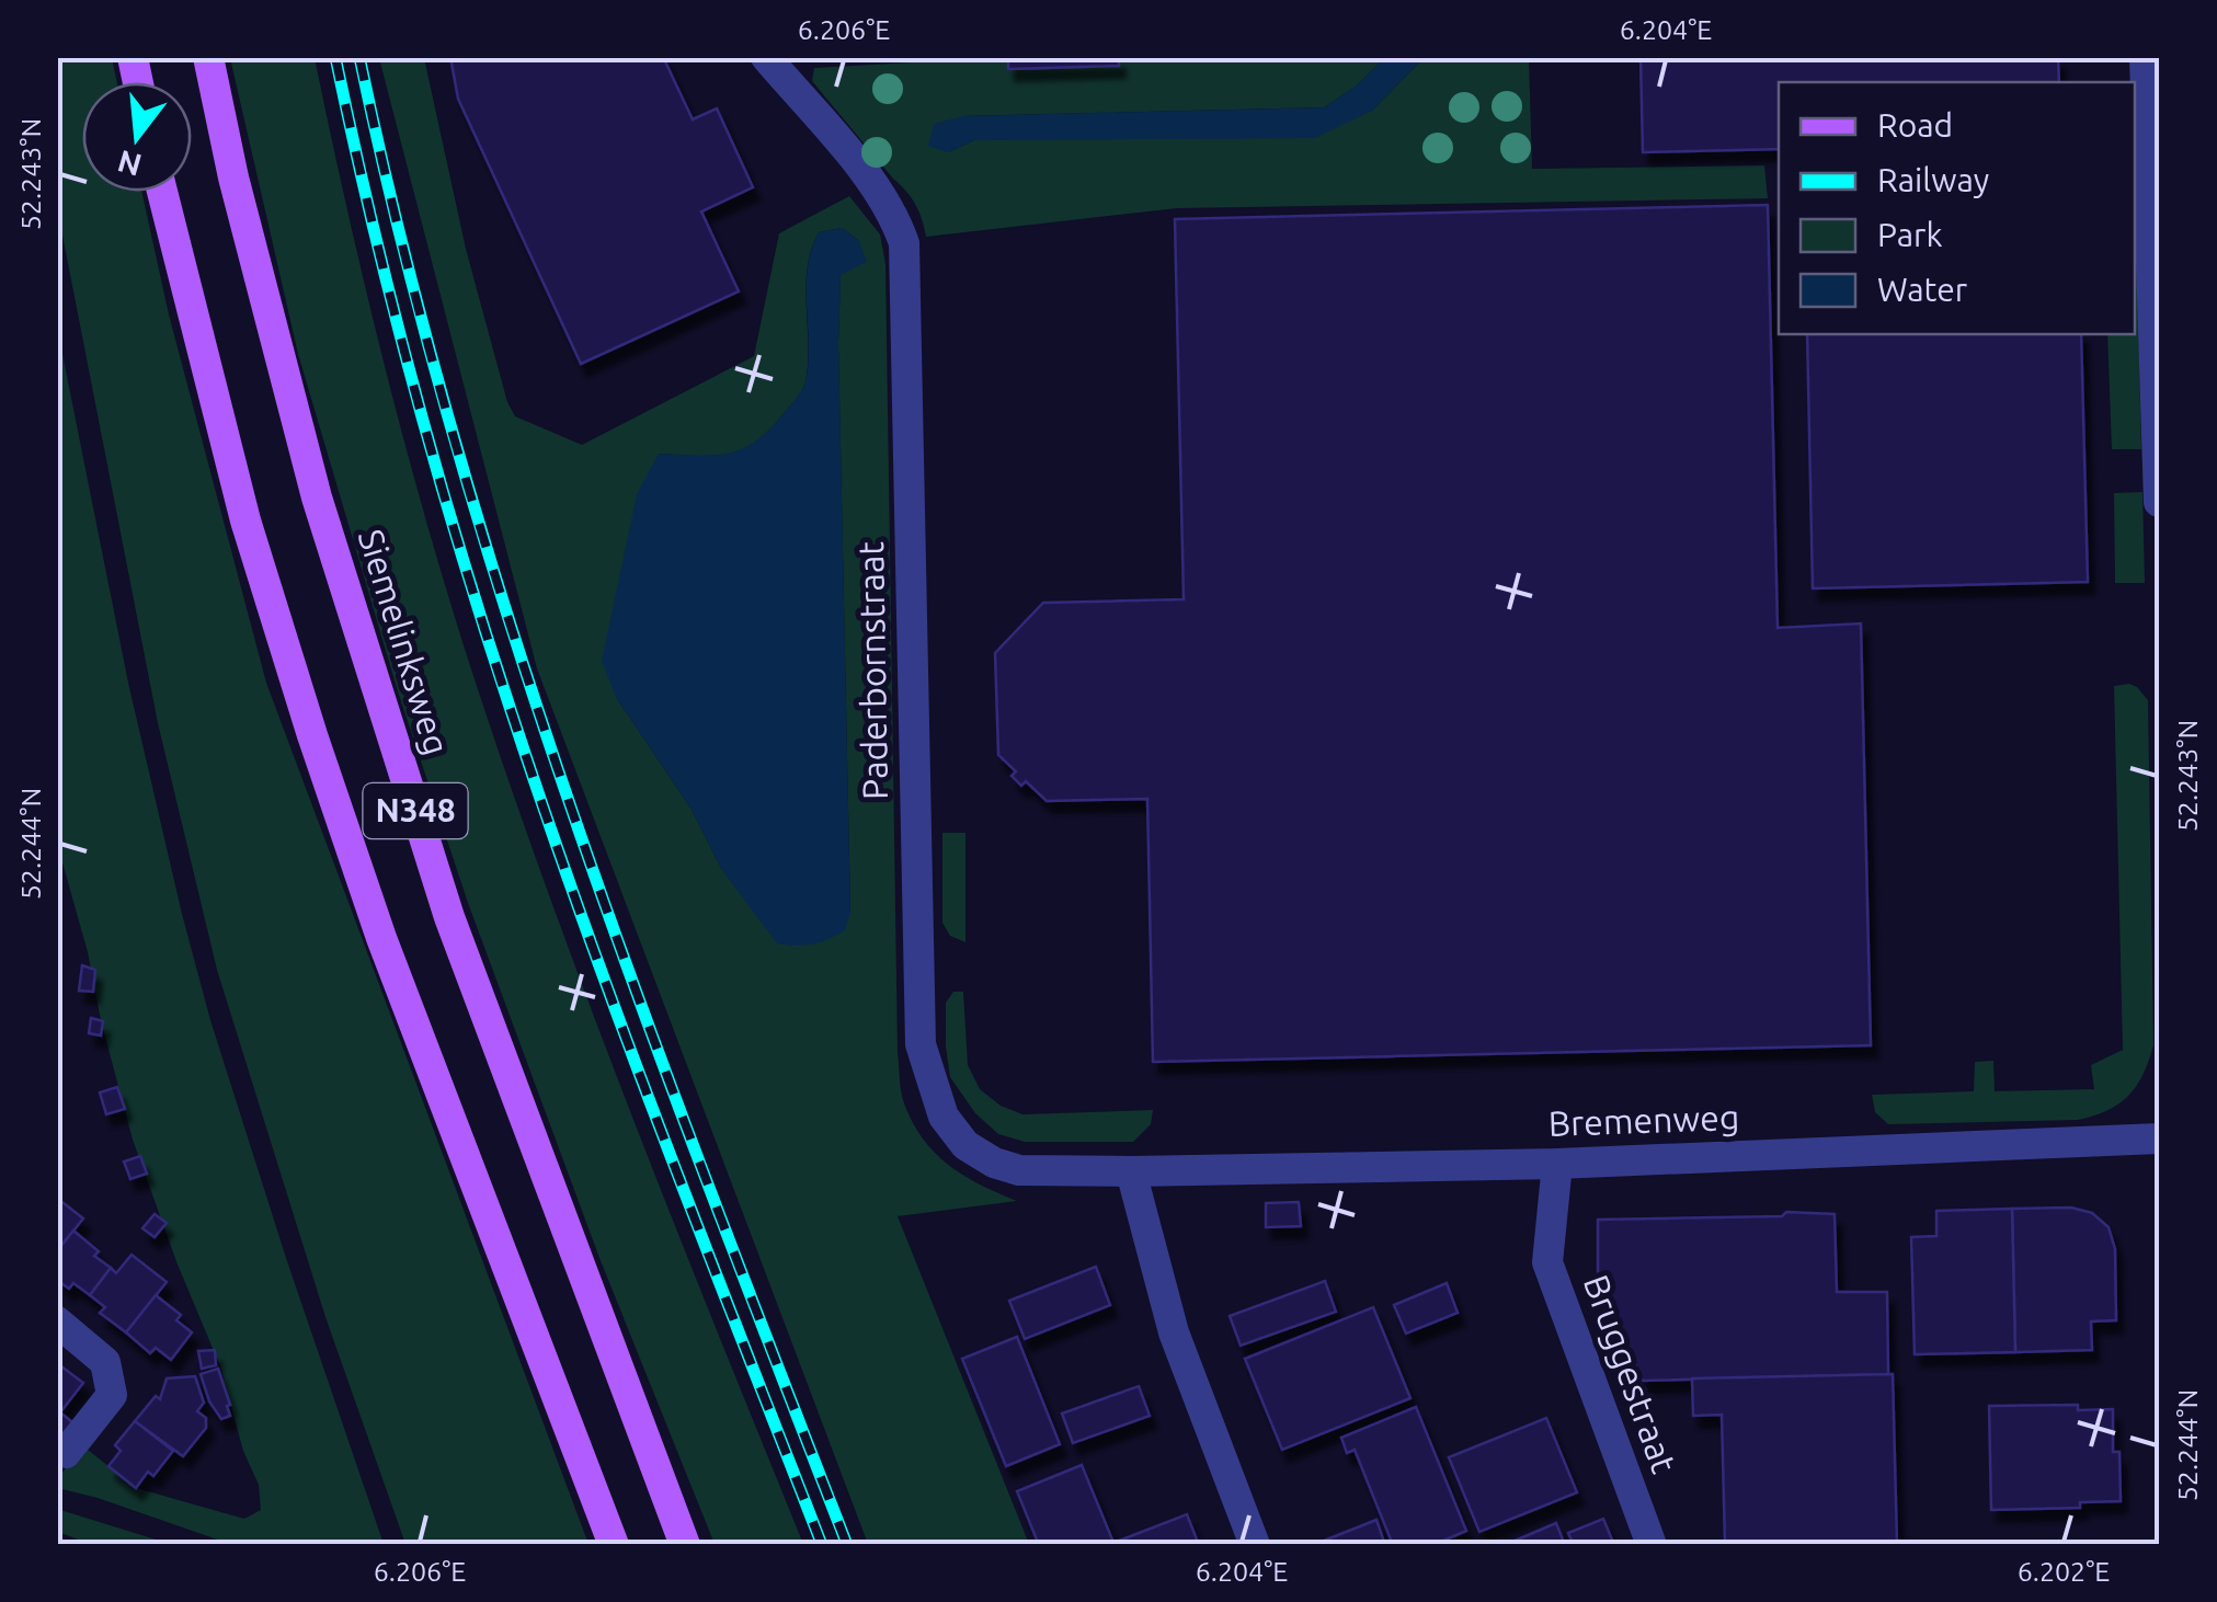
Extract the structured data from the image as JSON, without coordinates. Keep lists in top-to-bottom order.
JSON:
{
  "streets": {
    "main road": ["Siemelinksweg", "N348"],
    "street": ["Paderbornstraat", "Bremenweg", "Bruggestraat"]
  },
  "crossings": [
    ["Paderbornstraat", "Bremenweg"],
    ["Bremenweg", "Bruggestraat"]
  ],
  "legend": [
    "Road",
    "Railway",
    "Park",
    "Water"
  ],
  "north": "bottom",
  "coordinates": [
    "6.206°E",
    "6.204°E",
    "52.243°N",
    "52.244°N",
    "6.202°E"
  ]
}
